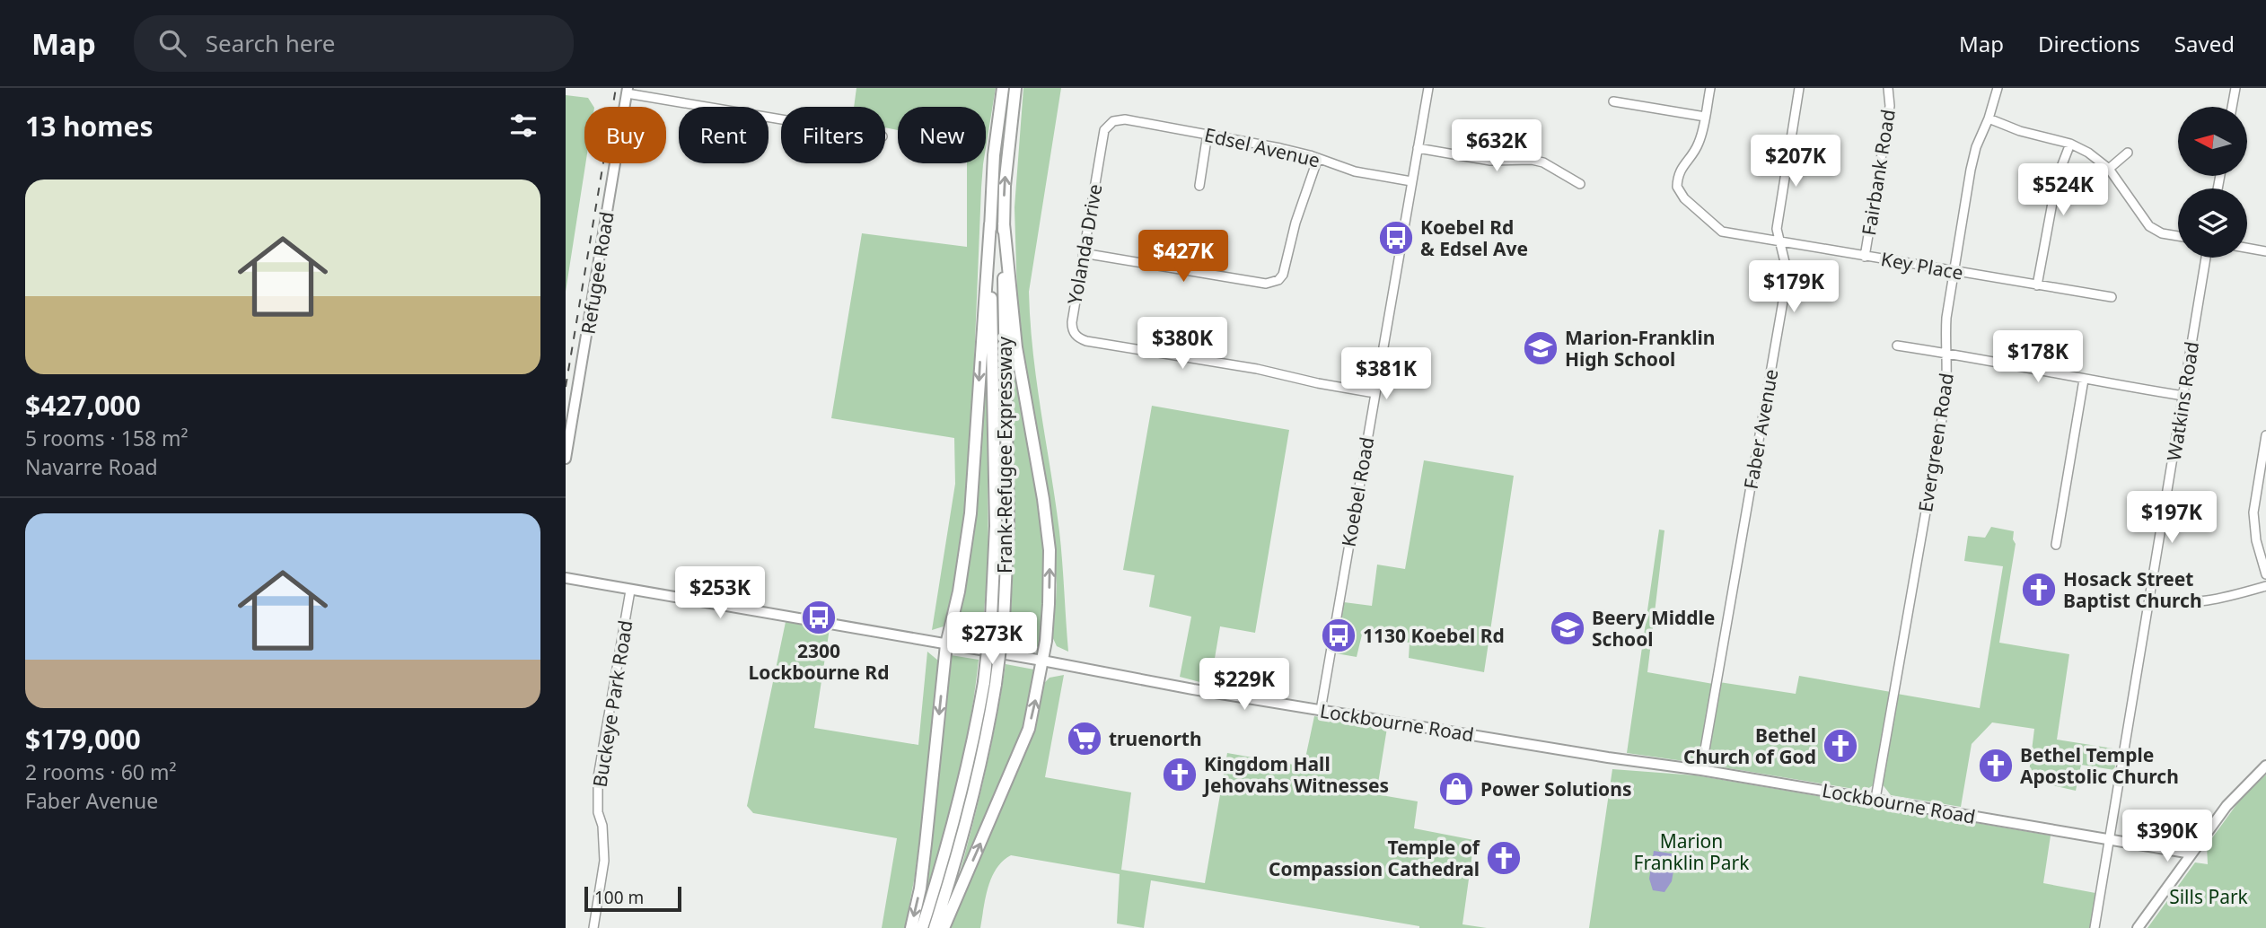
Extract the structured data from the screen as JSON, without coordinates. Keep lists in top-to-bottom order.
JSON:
{
  "streets": {
    "highway": ["Frank-Refugee Expressway"],
    "main road": ["Refugee Road", "Lockbourne Road"],
    "street": [
      "Edsel Avenue",
      "Fairbank Road",
      "Yolanda Drive",
      "Key Place",
      "Watkins Road",
      "Faber Avenue",
      "Evergreen Road",
      "Koebel Road",
      "Buckeye Park Road"
    ]
  },
  "crossings": [
    ["Edsel Avenue", "Yolanda Drive"],
    ["Edsel Avenue", "Koebel Road"],
    ["Fairbank Road", "Key Place"],
    ["Yolanda Drive", "Koebel Road"],
    ["Key Place", "Faber Avenue"],
    ["Key Place", "Evergreen Road"],
    ["Watkins Road", "Lockbourne Road"],
    ["Faber Avenue", "Lockbourne Road"],
    ["Evergreen Road", "Lockbourne Road"],
    ["Koebel Road", "Lockbourne Road"],
    ["Buckeye Park Road", "Lockbourne Road"]
  ],
  "parks": ["Marion Franklin Park", "Sills Park"],
  "places": {
    "bus stop": ["Koebel Rd & Edsel Ave", "2300 Lockbourne Rd", "1130 Koebel Rd"],
    "school or university": ["Marion-Franklin High School", "Beery Middle School"],
    "church": [
      "Hosack Street Baptist Church",
      "Bethel Church of God",
      "Bethel Temple Apostolic Church",
      "Kingdom Hall Jehovahs Witnesses",
      "Temple of Compassion Cathedral"
    ],
    "supermarket": ["truenorth"],
    "shop": ["Power Solutions"]
  },
  "scale_bar": "100 m",
  "north": "left",
  "page": {
    "header": "Map",
    "search": "Search here",
    "nav": ["Map", "Directions", "Saved"],
    "heading": "13 homes",
    "chip": [
      "Buy",
      "Rent",
      "Filters",
      "New"
    ],
    "price": [
      "$632K",
      "$207K",
      "$524K",
      "$427K",
      "$179K",
      "$380K",
      "$178K",
      "$381K",
      "$197K",
      "$253K",
      "$273K",
      "$229K",
      "$390K"
    ],
    "list": [
      {
        "name": "$427,000",
        "note": "5 rooms · 158 m² · Navarre Road"
      },
      {
        "name": "$179,000",
        "note": "2 rooms · 60 m² · Faber Avenue"
      }
    ],
    "scale": "100 m"
  }
}
